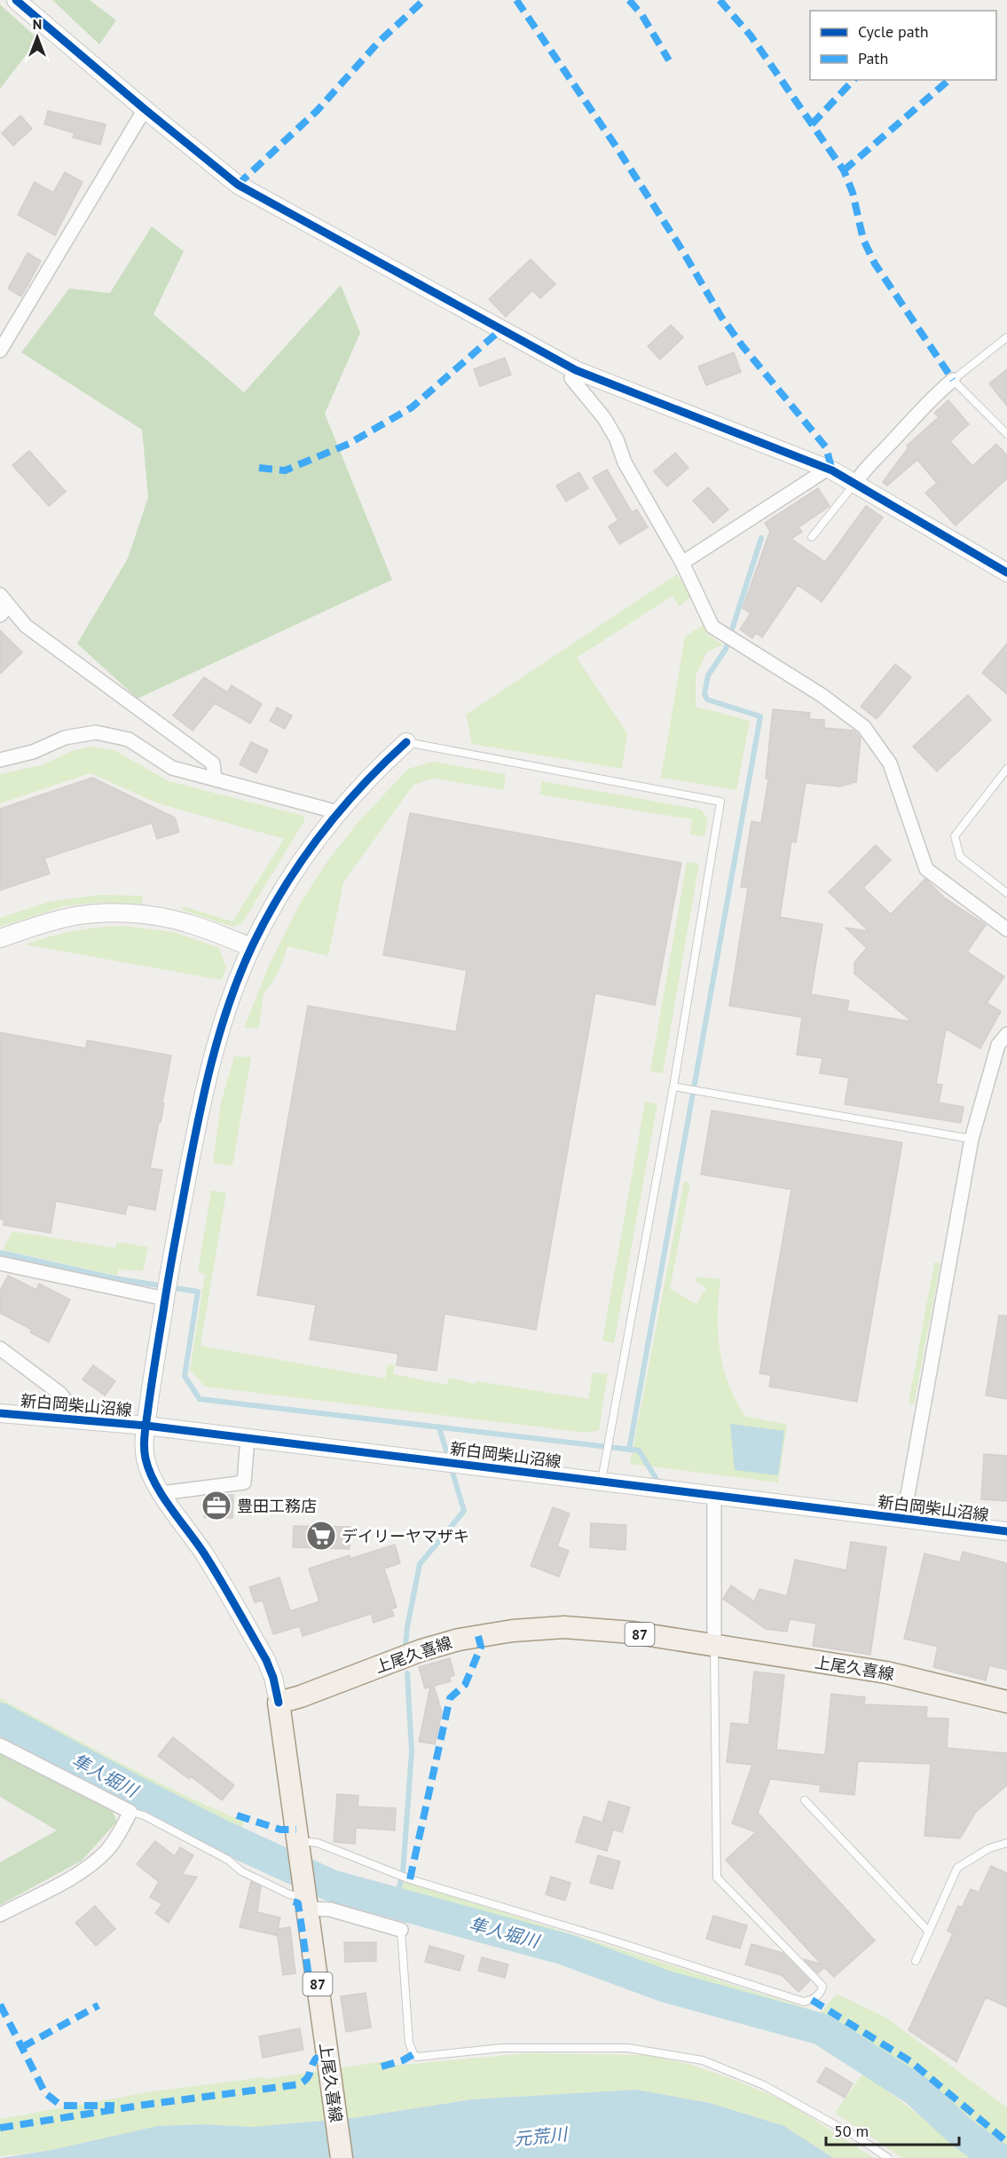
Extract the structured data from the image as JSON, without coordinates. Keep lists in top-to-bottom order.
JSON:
{
  "streets": {
    "main road": ["87", "上尾久喜線"],
    "street": ["新白岡柴山沼線"]
  },
  "water": ["隼人堀川", "元荒川"],
  "places": {
    "office": ["豊田工務店"],
    "supermarket": ["デイリーヤマザキ"]
  },
  "legend": ["Cycle path", "Path"],
  "scale_bar": "50 m",
  "north": "top"
}
